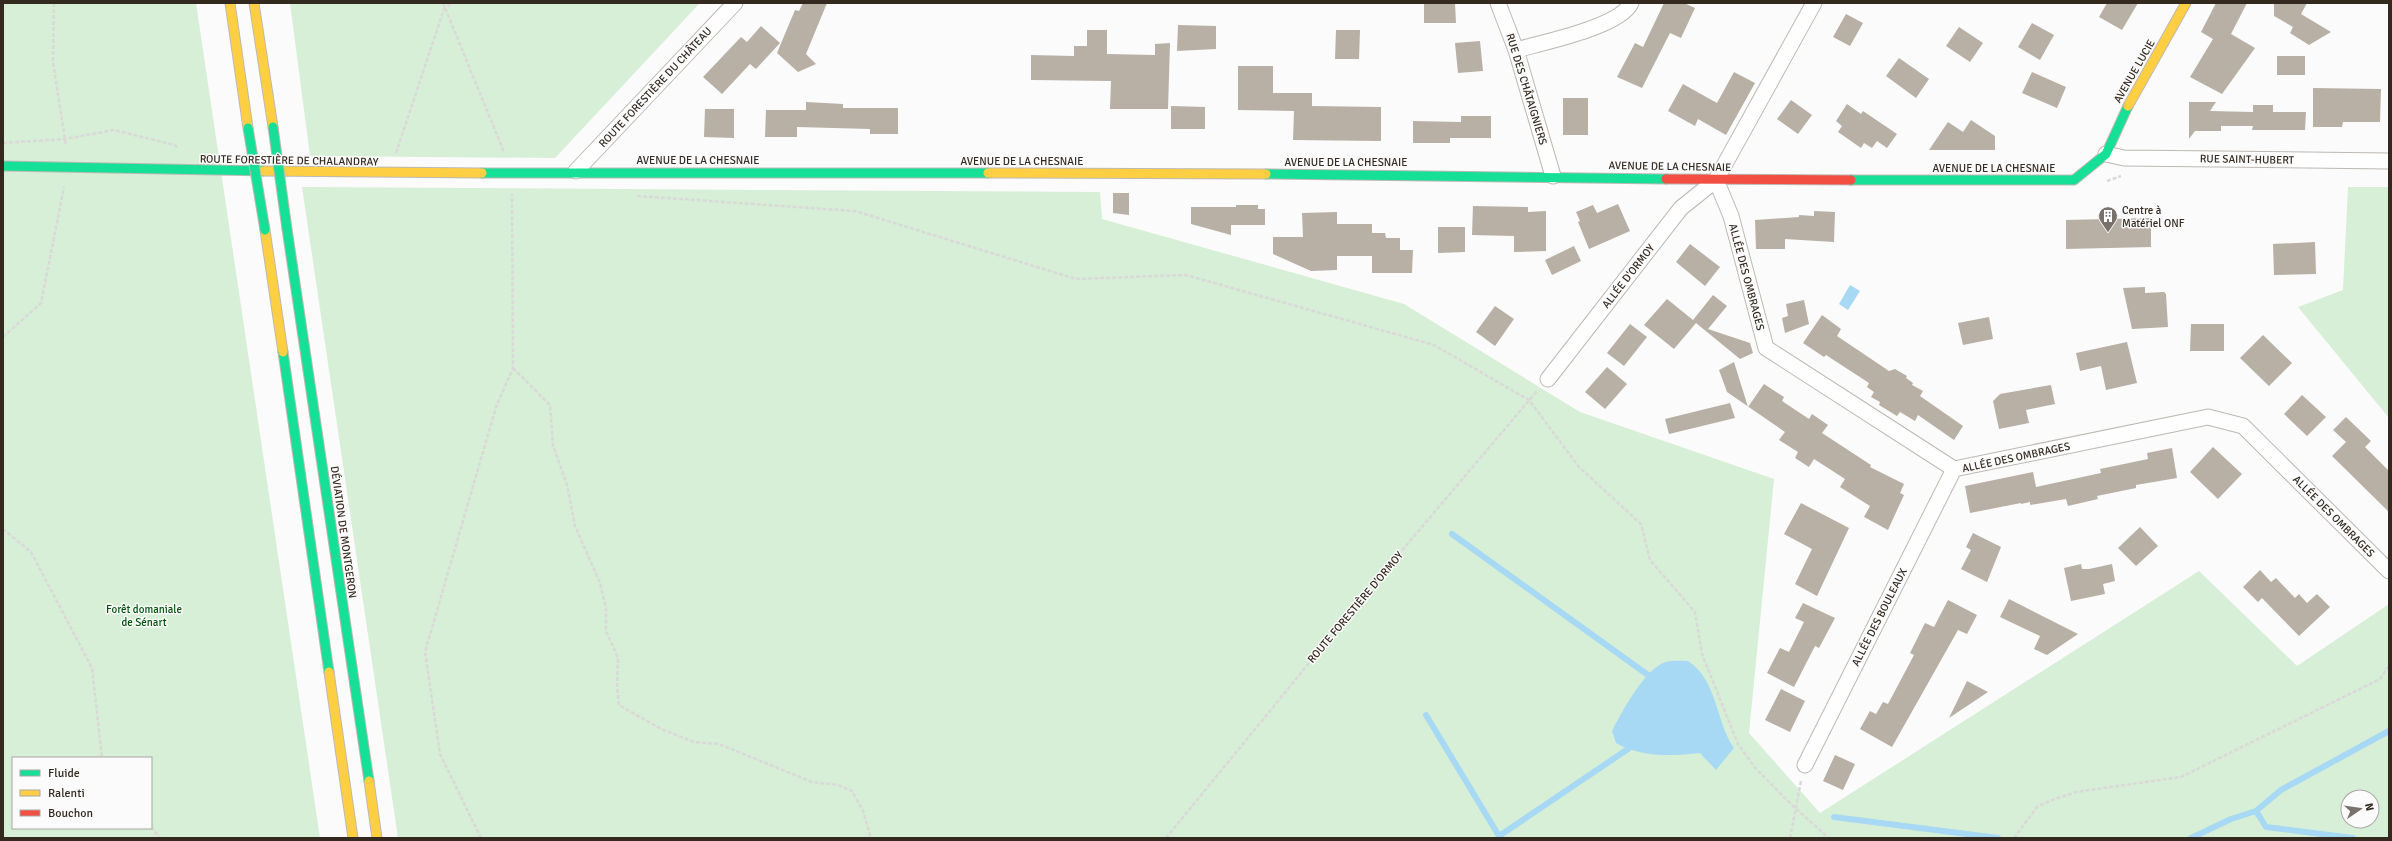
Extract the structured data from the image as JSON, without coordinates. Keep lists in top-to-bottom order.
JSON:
{
  "streets": {
    "street": [
      "AVENUE LUCIE",
      "ROUTE FORESTIÈRE DU CHÂTEAU",
      "RUE DES CHÂTAIGNIERS",
      "RUE SAINT-HUBERT",
      "ROUTE FORESTIÈRE DE CHALANDRAY",
      "AVENUE DE LA CHESNAIE",
      "ALLÉE D'ORMOY",
      "ALLÉE DES OMBRAGES",
      "DÉVIATION DE MONTGERON",
      "ALLÉE DES BOULEAUX"
    ],
    "path": ["ROUTE FORESTIÈRE D'ORMOY"]
  },
  "crossings": [
    ["AVENUE LUCIE", "RUE SAINT-HUBERT"],
    ["AVENUE LUCIE", "AVENUE DE LA CHESNAIE"],
    ["ROUTE FORESTIÈRE DU CHÂTEAU", "ROUTE FORESTIÈRE DE CHALANDRAY"],
    ["ROUTE FORESTIÈRE DU CHÂTEAU", "AVENUE DE LA CHESNAIE"],
    ["RUE DES CHÂTAIGNIERS", "AVENUE DE LA CHESNAIE"],
    ["RUE SAINT-HUBERT", "AVENUE DE LA CHESNAIE"],
    ["ROUTE FORESTIÈRE DE CHALANDRAY", "AVENUE DE LA CHESNAIE"],
    ["AVENUE DE LA CHESNAIE", "ALLÉE D'ORMOY"],
    ["AVENUE DE LA CHESNAIE", "ALLÉE DES OMBRAGES"],
    ["ALLÉE D'ORMOY", "ALLÉE DES OMBRAGES"],
    ["ALLÉE D'ORMOY", "ROUTE FORESTIÈRE D'ORMOY"],
    ["ALLÉE DES OMBRAGES", "ALLÉE DES BOULEAUX"]
  ],
  "parks": ["Forêt domaniale de Sénart"],
  "places": {
    "building": ["Centre à Matériel ONF"]
  },
  "legend": ["Fluide", "Ralenti", "Bouchon"],
  "north": "right"
}
